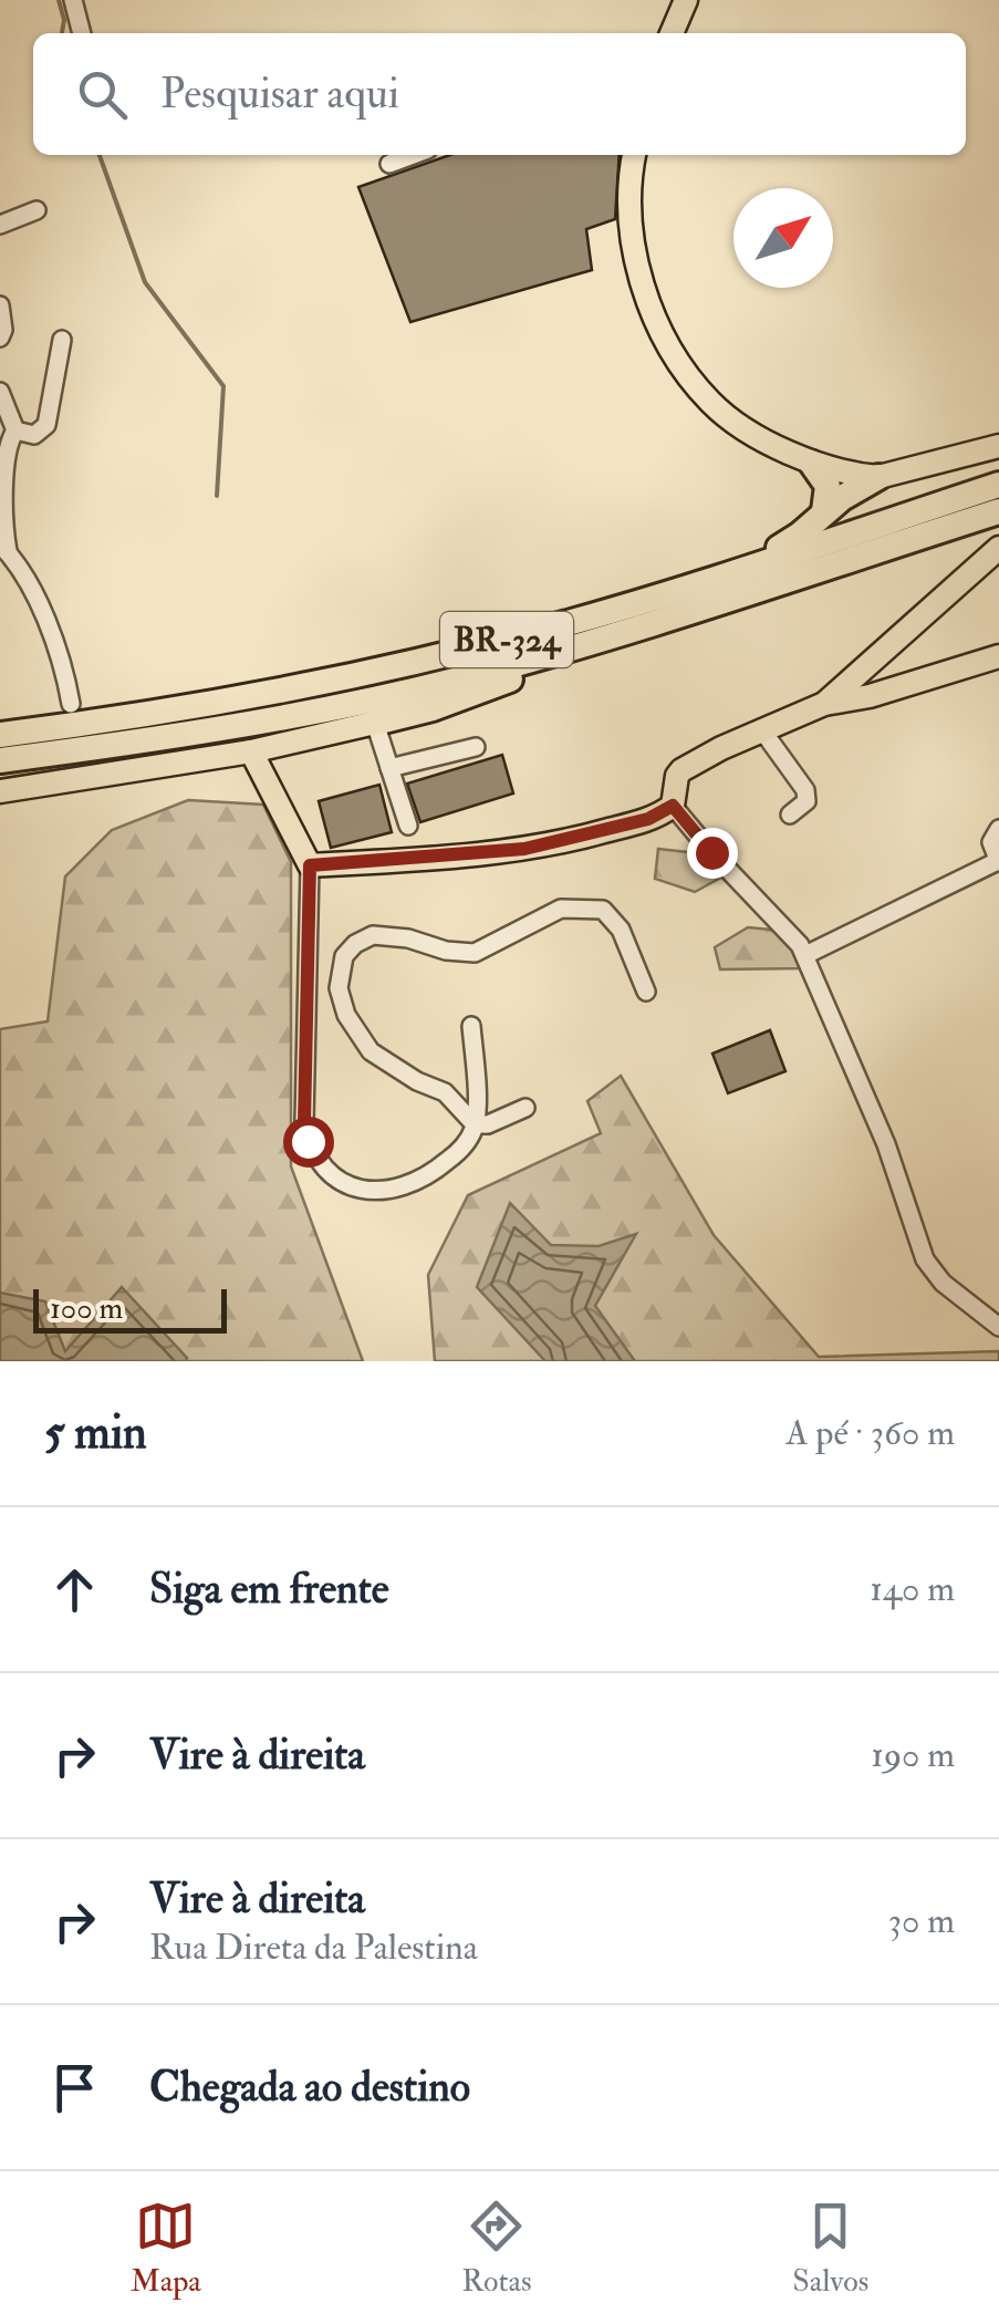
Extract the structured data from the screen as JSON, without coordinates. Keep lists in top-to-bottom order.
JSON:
{
  "streets": {
    "highway": ["BR-324"]
  },
  "scale_bar": "100 m",
  "north": "top right",
  "page": {
    "search": "Pesquisar aqui",
    "scale": "100 m",
    "heading": ["5 min", "A pé · 360 m"],
    "list": [
      ["Siga em frente", "140 m"],
      ["Vire à direita", "190 m"],
      ["Vire à direita", "Rua Direta da Palestina", "30 m"],
      "Chegada ao destino"
    ],
    "nav": ["Mapa", "Rotas", "Salvos"]
  }
}
